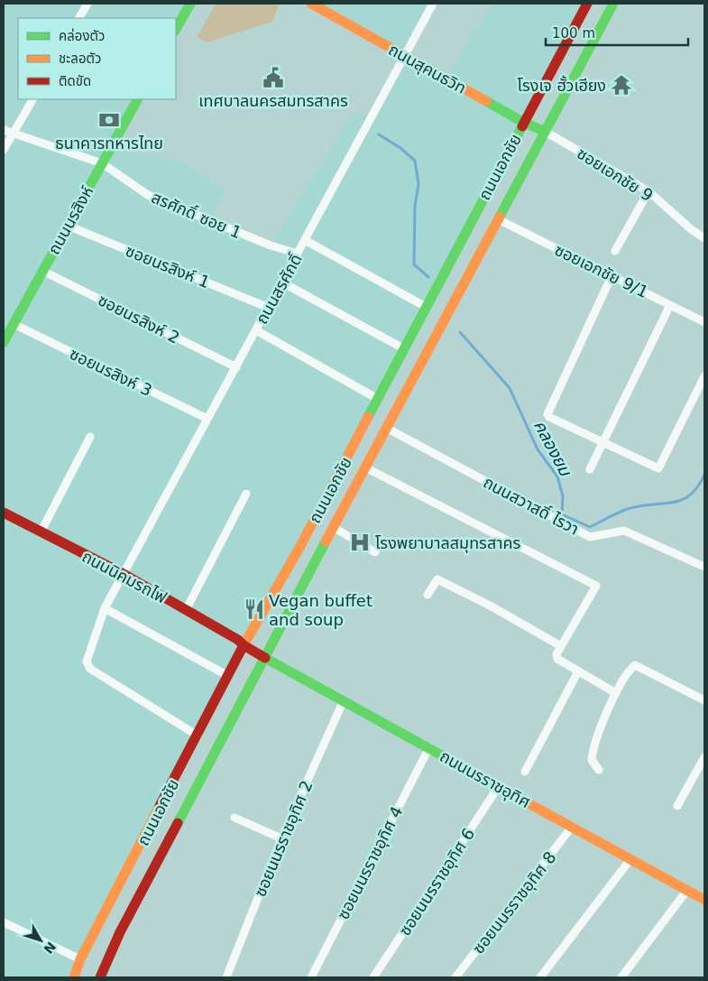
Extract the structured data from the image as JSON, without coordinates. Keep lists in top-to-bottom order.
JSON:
{
  "streets": {
    "main road": [
      "ถนนสุคนธวิท",
      "ถนนเอกชัย",
      "ถนนนรสิงห์",
      "ถนนนิคมรถไฟ",
      "ถนนนรราชอุทิศ"
    ],
    "street": [
      "ซอยเอกชัย 9",
      "สรศักดิ์ ซอย 1",
      "ซอยนรสิงห์ 1",
      "ซอยเอกชัย 9/1",
      "ถนนสรศักดิ์",
      "ซอยนรสิงห์ 2",
      "ซอยนรสิงห์ 3",
      "ถนนสวาสดิ์ ไรวา",
      "ซอยนนรราชอุทิศ 2",
      "ซอยนนรราชอุทิศ 4",
      "ซอยนนรราชอุทิศ 6",
      "ซอยนนรราชอุทิศ 8"
    ]
  },
  "crossings": [
    ["ถนนสุคนธวิท", "ถนนเอกชัย"],
    ["ถนนสุคนธวิท", "ซอยเอกชัย 9"],
    ["ถนนสุคนธวิท", "ถนนสรศักดิ์"],
    ["ถนนเอกชัย", "ซอยเอกชัย 9"],
    ["ถนนเอกชัย", "ซอยเอกชัย 9/1"],
    ["ถนนเอกชัย", "ถนนสรศักดิ์"],
    ["ถนนเอกชัย", "ถนนสวาสดิ์ ไรวา"],
    ["ถนนเอกชัย", "ถนนนิคมรถไฟ"],
    ["ถนนเอกชัย", "ถนนนรราชอุทิศ"],
    ["สรศักดิ์ ซอย 1", "ถนนนรสิงห์"],
    ["สรศักดิ์ ซอย 1", "ถนนสรศักดิ์"],
    ["ถนนนรสิงห์", "ซอยนรสิงห์ 1"],
    ["ถนนนรสิงห์", "ซอยนรสิงห์ 2"],
    ["ถนนนรสิงห์", "ซอยนรสิงห์ 3"],
    ["ซอยนรสิงห์ 1", "ถนนสรศักดิ์"],
    ["ถนนสรศักดิ์", "ซอยนรสิงห์ 2"],
    ["ถนนสรศักดิ์", "ซอยนรสิงห์ 3"],
    ["ถนนสรศักดิ์", "ถนนนิคมรถไฟ"],
    ["ถนนนิคมรถไฟ", "ถนนนรราชอุทิศ"],
    ["ถนนนรราชอุทิศ", "ซอยนนรราชอุทิศ 2"],
    ["ถนนนรราชอุทิศ", "ซอยนนรราชอุทิศ 4"],
    ["ถนนนรราชอุทิศ", "ซอยนนรราชอุทิศ 6"],
    ["ถนนนรราชอุทิศ", "ซอยนนรราชอุทิศ 8"]
  ],
  "water": ["คลองยม"],
  "places": {
    "public building": ["เทศบาลนครสมทรสาคร"],
    "temple": ["โรงเจ ฮั้วเฮียง"],
    "bank": ["ธนาคารทหารไทย"],
    "hospital": ["โรงพยาบาลสมุทรสาคร"],
    "restaurant": ["Vegan buffet and soup"]
  },
  "legend": ["คล่องตัว", "ชะลอตัว", "ติดขัด"],
  "scale_bar": "100 m",
  "north": "bottom right"
}
